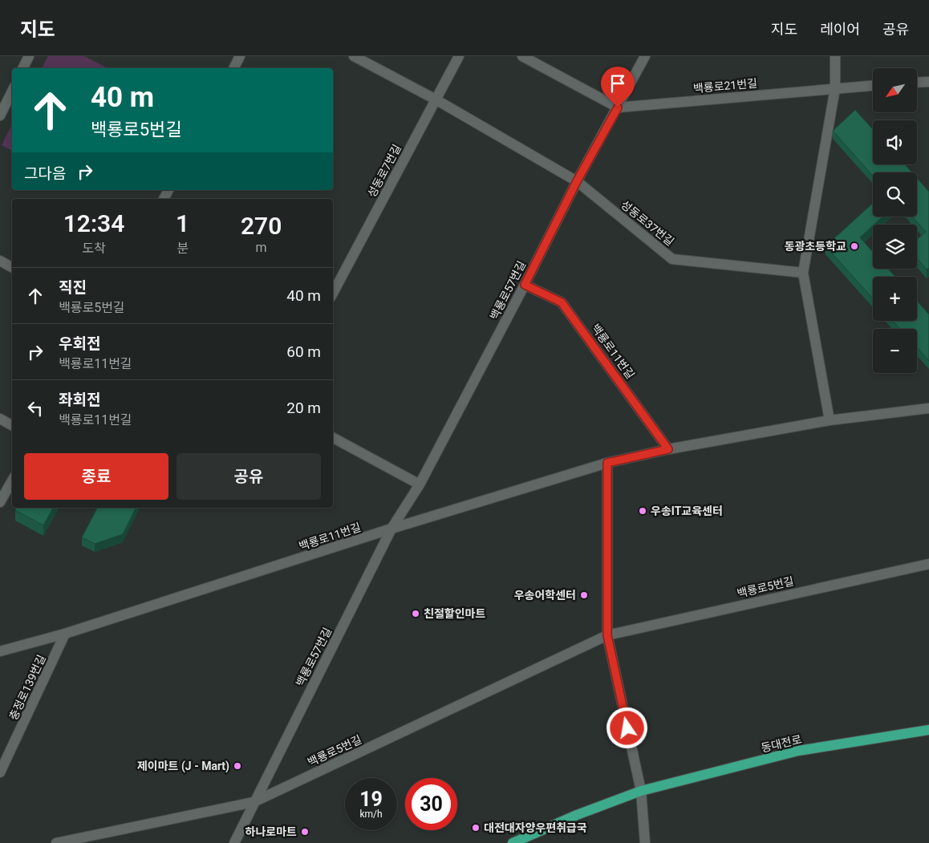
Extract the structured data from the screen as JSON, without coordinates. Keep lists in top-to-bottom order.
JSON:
{
  "streets": {
    "main road": ["동대전로"],
    "street": [
      "백룡로21번길",
      "성동로7번길",
      "성동로37번길",
      "백룡로57번길",
      "백룡로11번길",
      "백룡로5번길",
      "충정로139번길"
    ]
  },
  "crossings": [
    ["백룡로21번길", "백룡로57번길"],
    ["성동로7번길", "성동로37번길"],
    ["성동로37번길", "백룡로57번길"],
    ["백룡로57번길", "백룡로11번길"],
    ["백룡로57번길", "백룡로5번길"],
    ["백룡로11번길", "충정로139번길"]
  ],
  "places": [
    "동광초등학교",
    "우송IT교육센터",
    "우송어학센터",
    "친절할인마트",
    "제이마트 (J - Mart)",
    "대전대자양우편취급국",
    "하나로마트"
  ],
  "north": "bottom left",
  "page": {
    "header": "지도",
    "nav": ["지도", "레이어", "공유"],
    "map_buttons": ["+", "−"],
    "turn": ["40 m", "백룡로5번길"],
    "then": "그다음",
    "eta": [
      "12:34",
      "도착",
      "1",
      "분",
      "270",
      "m"
    ],
    "list": [
      {
        "name": "직진",
        "note": "백룡로5번길",
        "value": "40 m"
      },
      {
        "name": "우회전",
        "note": "백룡로11번길",
        "value": "60 m"
      },
      {
        "name": "좌회전",
        "note": "백룡로11번길",
        "value": "20 m"
      }
    ],
    "buttons": ["종료", "공유"],
    "speed": "19 km/h",
    "limit": "30"
  }
}
